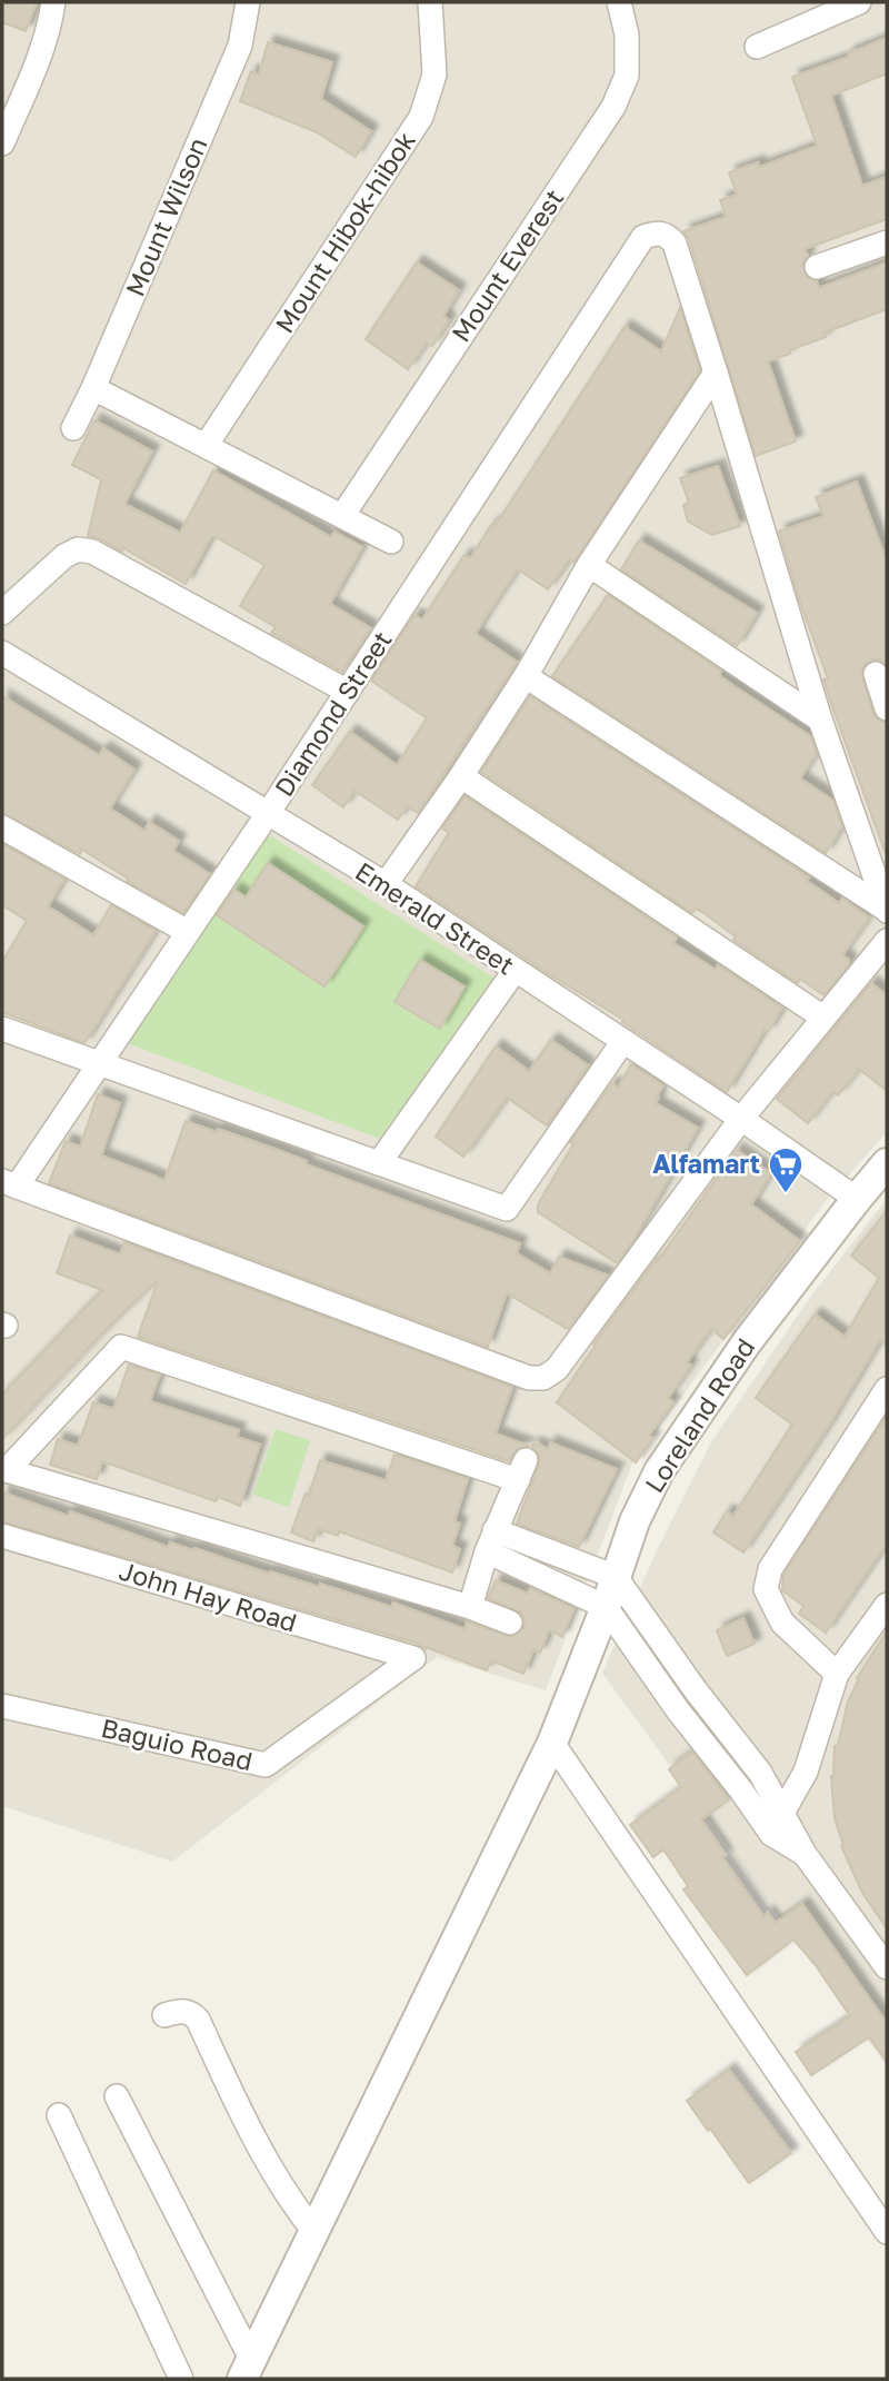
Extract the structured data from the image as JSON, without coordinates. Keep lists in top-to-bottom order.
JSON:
{
  "streets": {
    "street": [
      "Mount Wilson",
      "Mount Hibok-hibok",
      "Mount Everest",
      "Diamond Street",
      "Emerald Street",
      "Loreland Road",
      "John Hay Road",
      "Baguio Road"
    ]
  },
  "crossings": [
    ["Diamond Street", "Emerald Street"],
    ["Emerald Street", "Loreland Road"],
    ["John Hay Road", "Baguio Road"]
  ],
  "places": {
    "supermarket": ["Alfamart"]
  }
}
